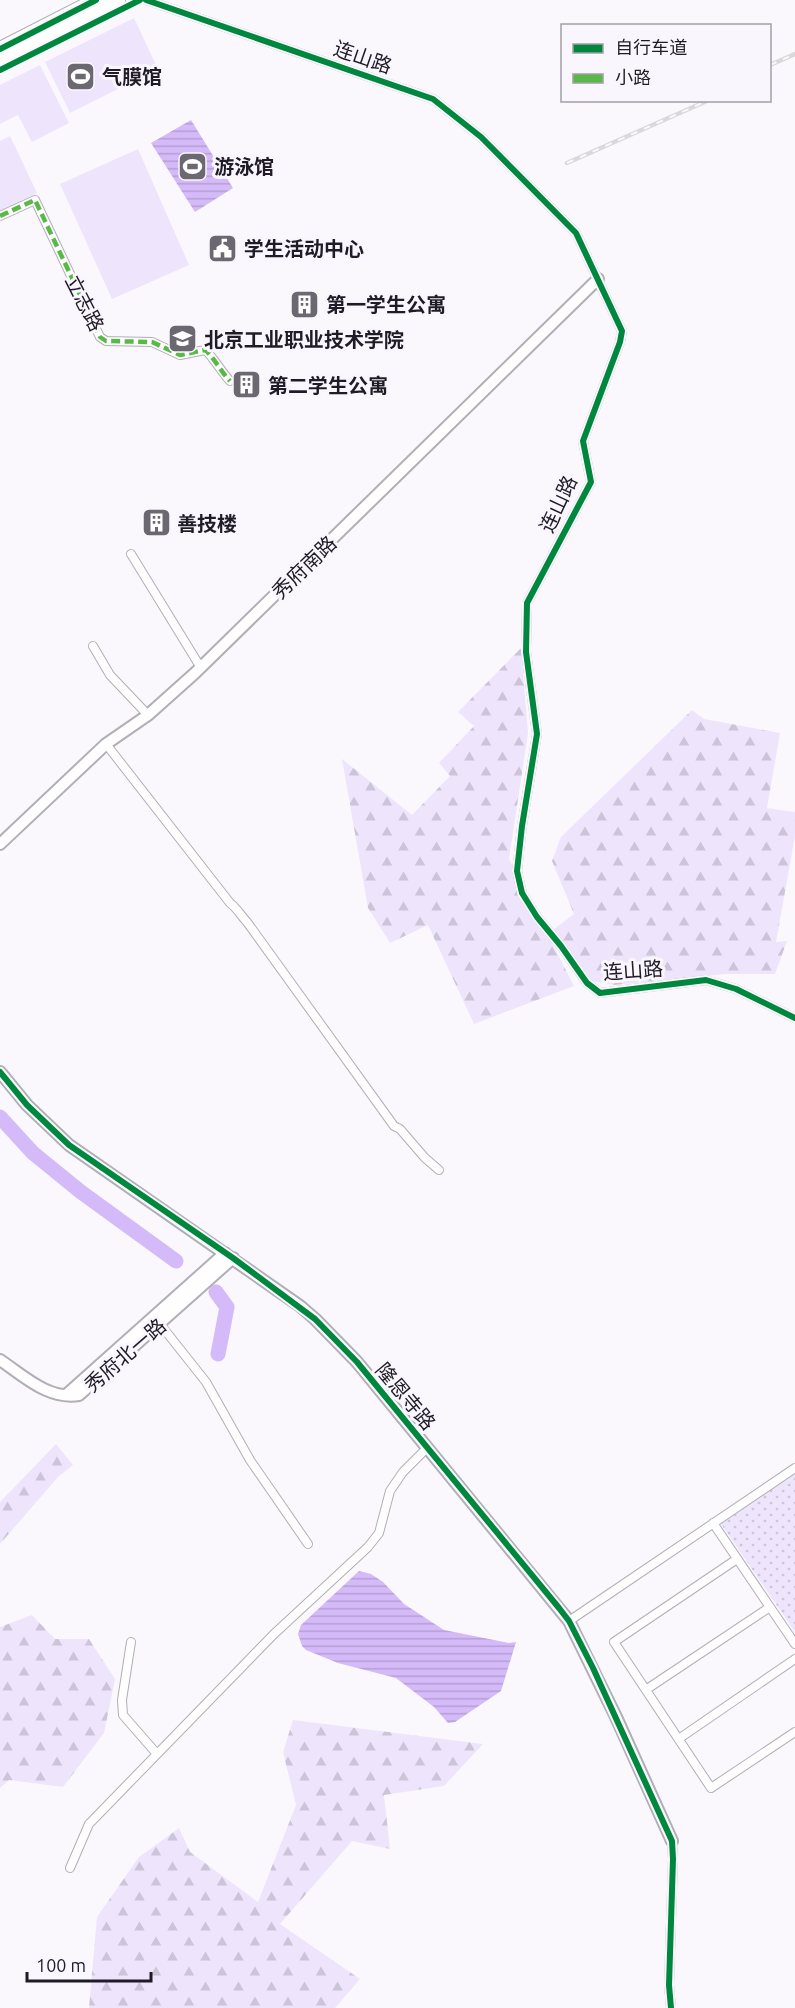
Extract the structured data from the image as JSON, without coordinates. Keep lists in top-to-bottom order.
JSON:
{
  "streets": {
    "street": [
      "连山路",
      "立志路",
      "秀府南路",
      "秀府北一路",
      "隆恩寺路"
    ]
  },
  "crossings": [
    ["连山路", "秀府南路"],
    ["秀府北一路", "隆恩寺路"]
  ],
  "places": {
    "sports": ["气膜馆", "游泳馆"],
    "public building": ["学生活动中心"],
    "building": ["第一学生公寓", "第二学生公寓", "善技楼"],
    "school or university": ["北京工业职业技术学院"]
  },
  "legend": ["自行车道", "小路"],
  "scale_bar": "100 m"
}
